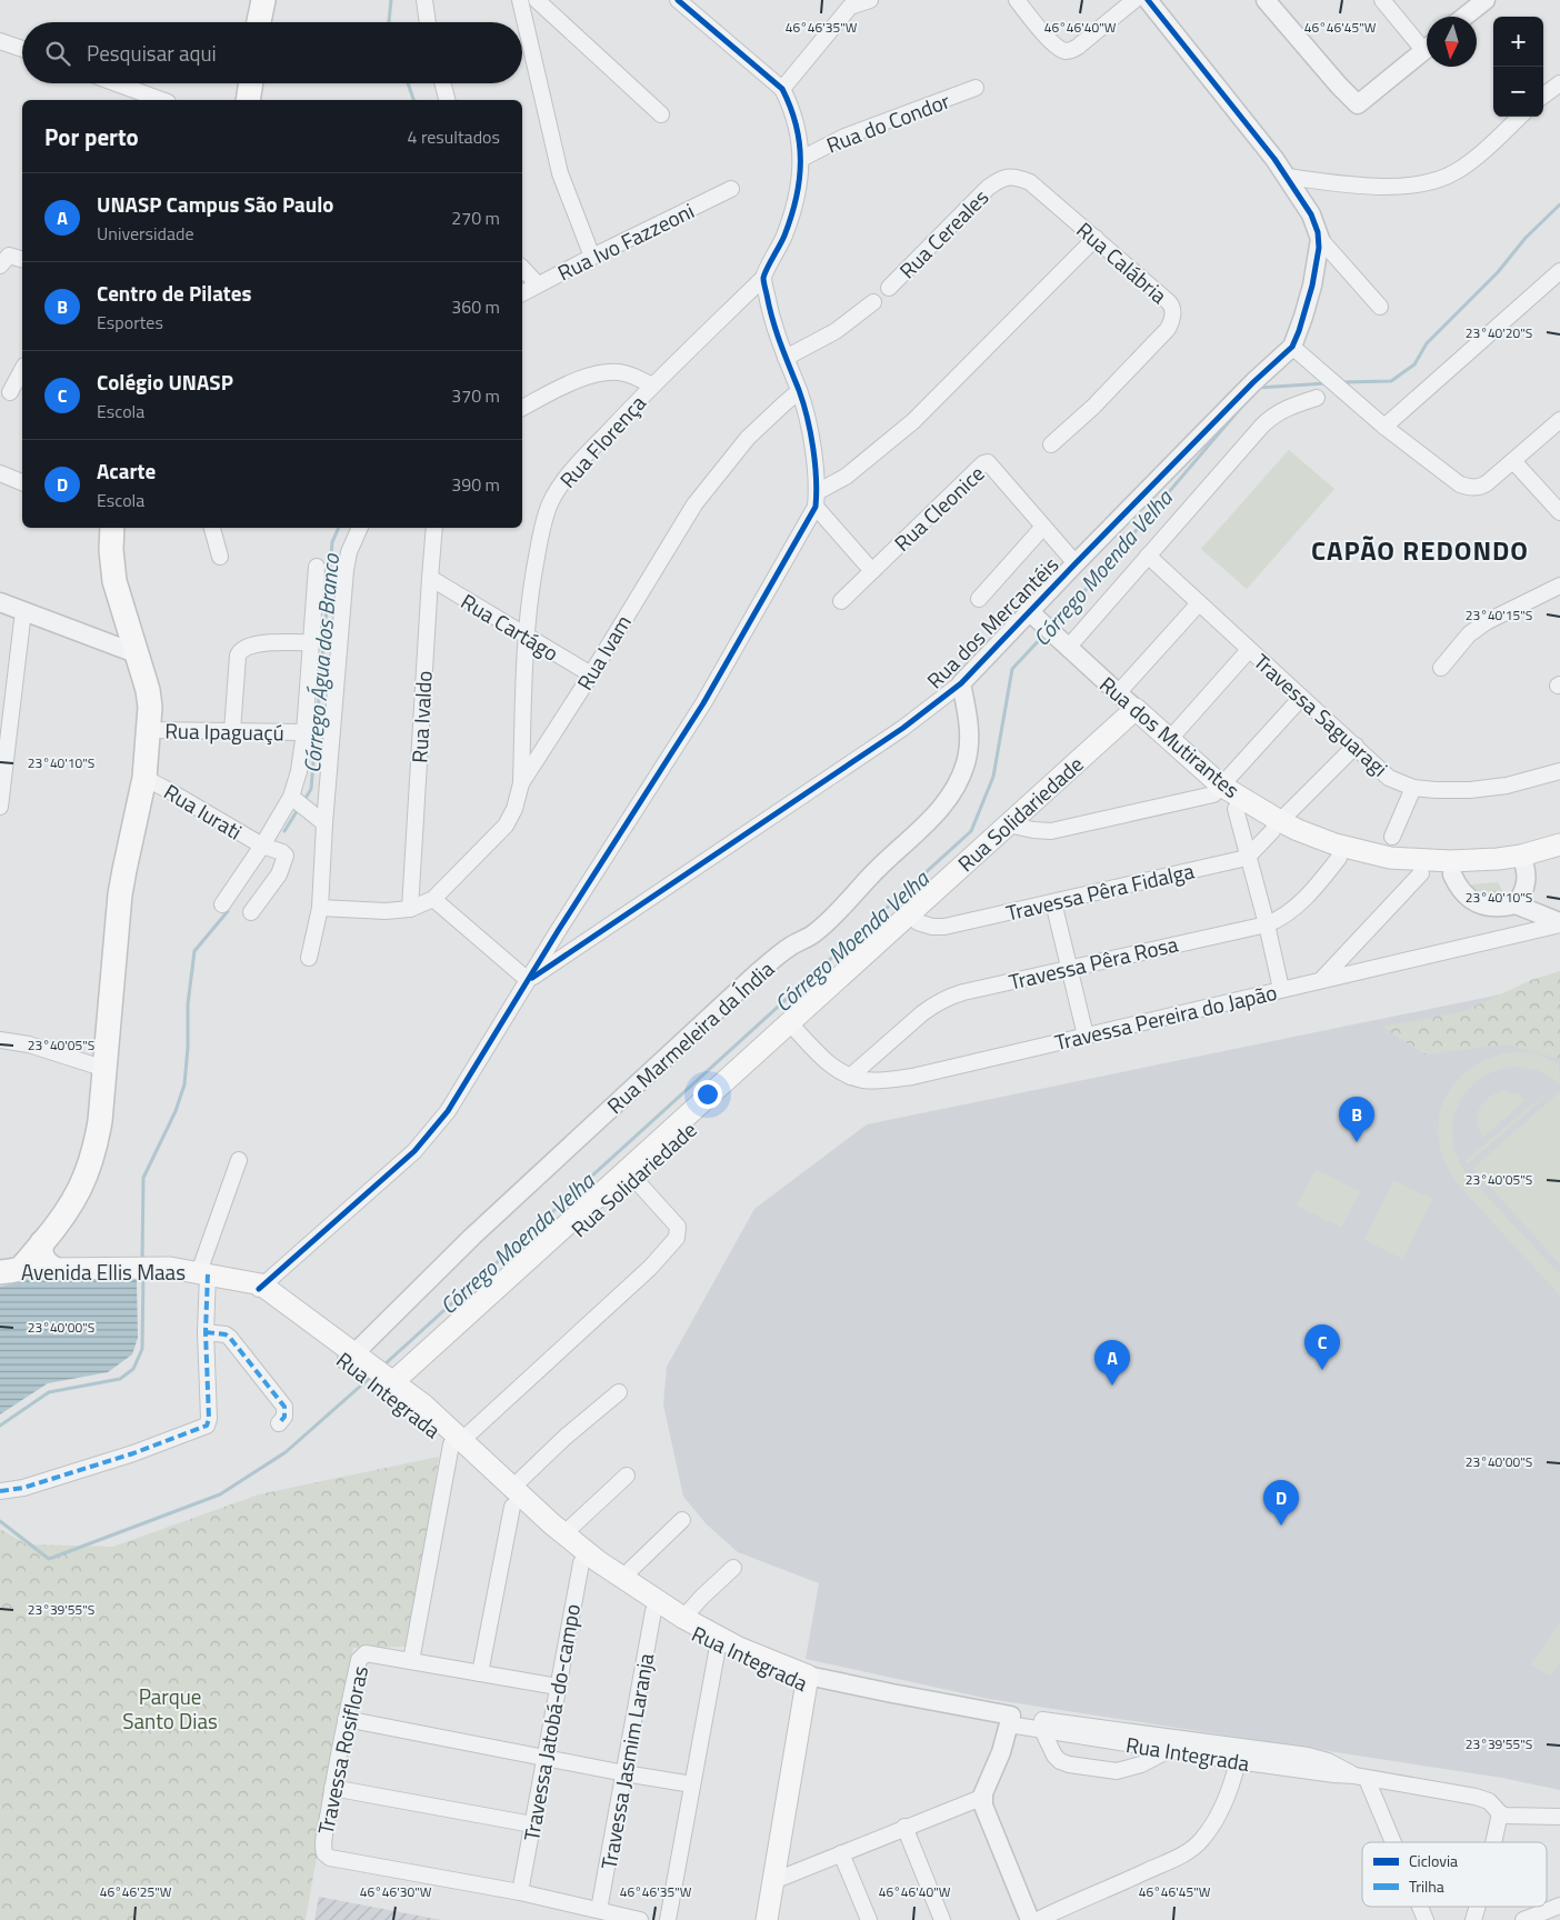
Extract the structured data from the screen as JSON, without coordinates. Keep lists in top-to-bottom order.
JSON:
{
  "streets": {
    "main road": [
      "Rua dos Mutirantes",
      "Rua Solidariedade",
      "Avenida Ellis Maas",
      "Rua Integrada"
    ],
    "street": [
      "Rua do Condor",
      "Rua Cereales",
      "Rua Ivo Fazzeoni",
      "Rua Calábria",
      "Rua Florença",
      "Rua Cleonice",
      "Rua dos Mercantéis",
      "Rua Cartágo",
      "Rua Ivam",
      "Travessa Saguaragi",
      "Rua Ivaldo",
      "Rua Ipaguaçú",
      "Rua Iurati",
      "Travessa Pêra Fidalga",
      "Travessa Pêra Rosa",
      "Travessa Pereira do Japão",
      "Rua Marmeleira da Índia",
      "Travessa Jatobá-do-campo",
      "Travessa Rosifloras",
      "Travessa Jasmim Laranja"
    ]
  },
  "crossings": [
    ["Rua do Condor", "Rua Florença"],
    ["Rua Cereales", "Rua Calábria"],
    ["Rua Florença", "Rua Cartágo"],
    ["Rua Florença", "Rua Ivam"],
    ["Rua Cleonice", "Rua dos Mercantéis"],
    ["Rua dos Mercantéis", "Rua dos Mutirantes"],
    ["Rua dos Mercantéis", "Rua Marmeleira da Índia"],
    ["Rua Cartágo", "Rua Ivam"],
    ["Rua Cartágo", "Rua Ivaldo"],
    ["Rua Ivam", "Rua Ivaldo"],
    ["Rua dos Mutirantes", "Rua Solidariedade"],
    ["Rua dos Mutirantes", "Travessa Pêra Rosa"],
    ["Rua Solidariedade", "Travessa Pêra Fidalga"],
    ["Rua Solidariedade", "Travessa Pereira do Japão"],
    ["Rua Solidariedade", "Rua Integrada"],
    ["Travessa Pêra Rosa", "Travessa Pereira do Japão"],
    ["Rua Marmeleira da Índia", "Rua Integrada"],
    ["Avenida Ellis Maas", "Rua Integrada"],
    ["Rua Integrada", "Travessa Jatobá-do-campo"],
    ["Rua Integrada", "Travessa Jasmim Laranja"],
    ["Travessa Jatobá-do-campo", "Travessa Rosifloras"],
    ["Travessa Rosifloras", "Travessa Jasmim Laranja"]
  ],
  "districts": ["CAPÃO REDONDO"],
  "water": ["Córrego Moenda Velha", "Córrego Água dos Branco"],
  "parks": ["Parque Santo Dias"],
  "legend": ["Ciclovia", "Trilha"],
  "north": "bottom",
  "page": {
    "map_buttons": ["+", "−"],
    "search": "Pesquisar aqui",
    "heading": ["Por perto", "4 resultados"],
    "list": [
      {
        "mark": "A",
        "name": "UNASP Campus São Paulo",
        "note": "Universidade",
        "value": "270 m"
      },
      {
        "mark": "B",
        "name": "Centro de Pilates",
        "note": "Esportes",
        "value": "360 m"
      },
      {
        "mark": "C",
        "name": "Colégio UNASP",
        "note": "Escola",
        "value": "370 m"
      },
      {
        "mark": "D",
        "name": "Acarte",
        "note": "Escola",
        "value": "390 m"
      }
    ],
    "pins": [
      "B",
      "C",
      "A",
      "D"
    ]
  },
  "coordinates": [
    "46°46'35\"W",
    "46°46'40\"W",
    "46°46'45\"W",
    "23°40'20\"S",
    "23°40'15\"S",
    "23°40'10\"S",
    "23°40'05\"S",
    "23°40'00\"S",
    "23°39'55\"S",
    "46°46'25\"W",
    "46°46'30\"W"
  ]
}
